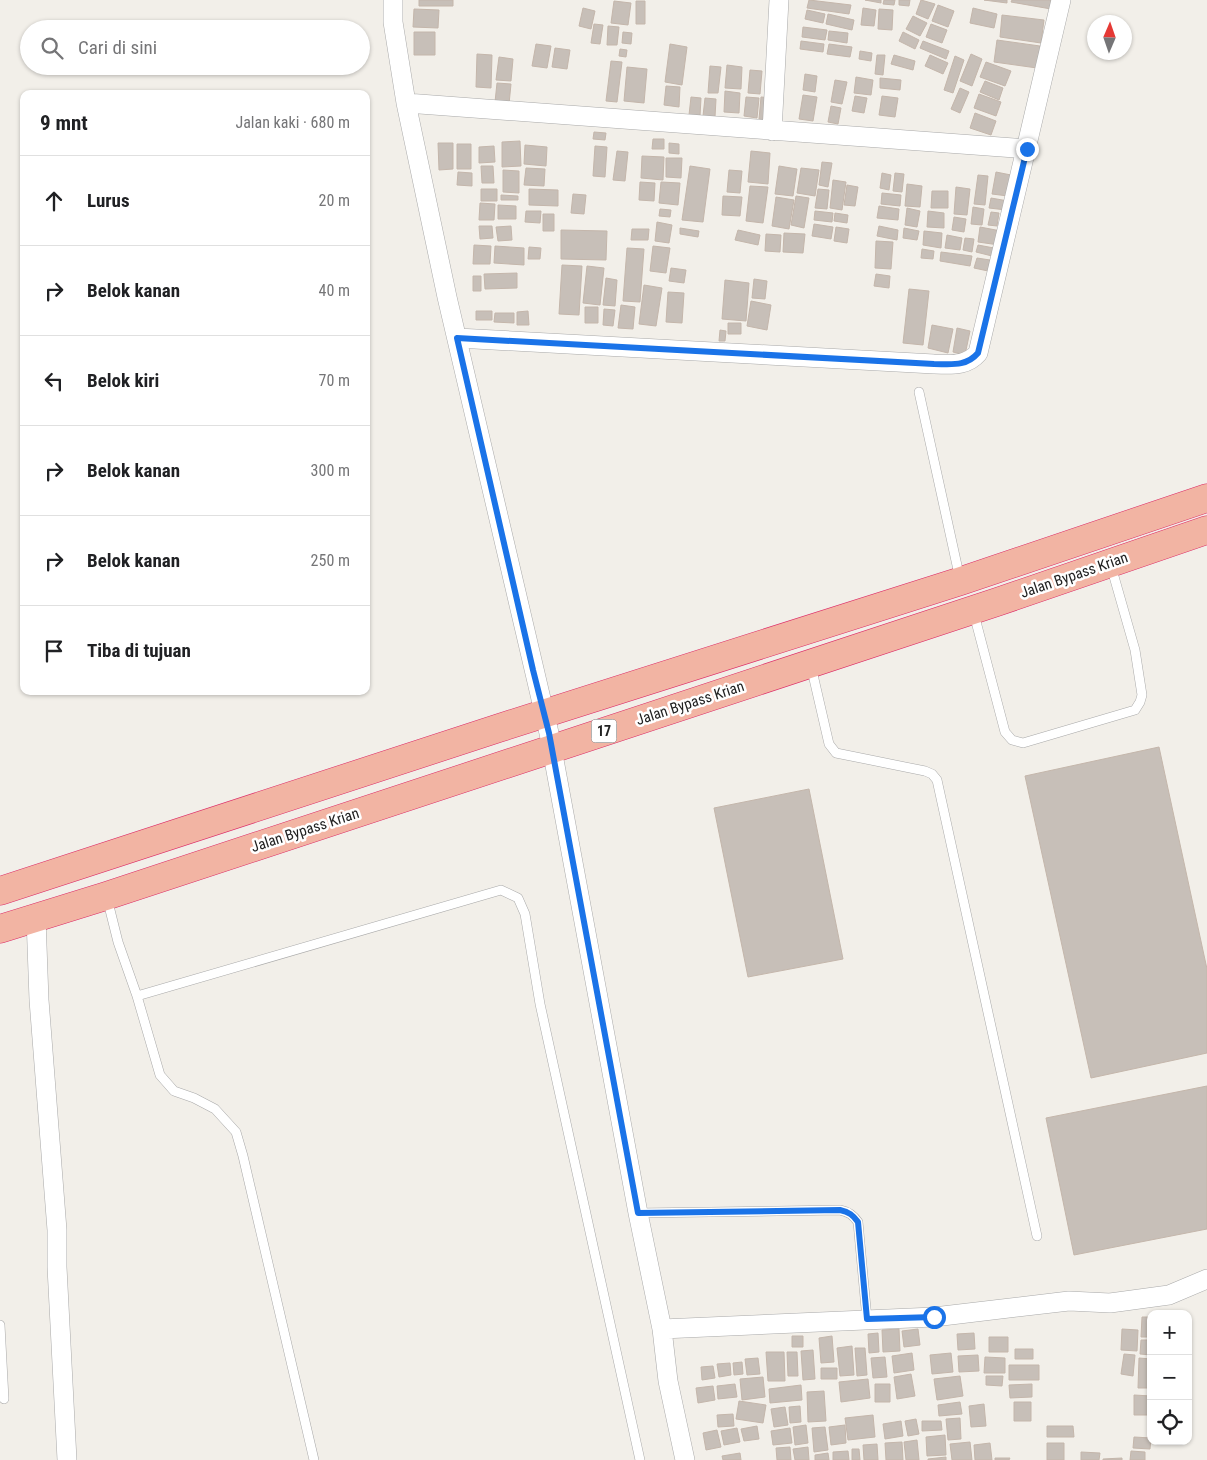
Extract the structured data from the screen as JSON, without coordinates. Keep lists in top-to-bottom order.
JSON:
{
  "streets": {
    "highway": ["Jalan Bypass Krian", "17"]
  },
  "north": "top",
  "page": {
    "search": "Cari di sini",
    "heading": ["9 mnt", "Jalan kaki · 680 m"],
    "list": [
      ["Lurus", "20 m"],
      ["Belok kanan", "40 m"],
      ["Belok kiri", "70 m"],
      ["Belok kanan", "300 m"],
      ["Belok kanan", "250 m"],
      "Tiba di tujuan"
    ],
    "map_buttons": ["+", "−"]
  }
}
